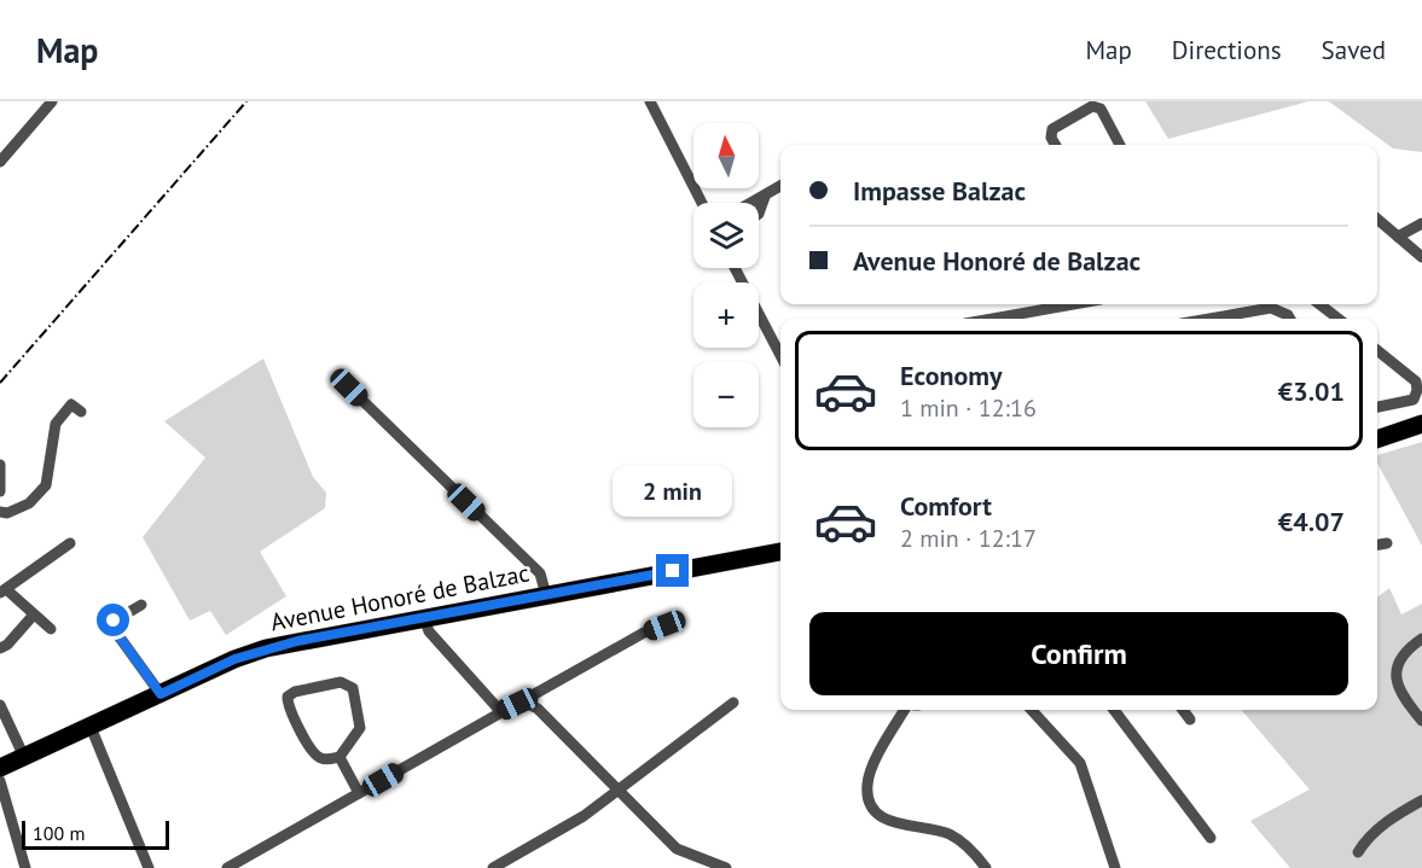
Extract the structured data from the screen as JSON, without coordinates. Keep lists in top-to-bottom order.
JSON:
{
  "streets": {
    "main road": ["Avenue Honoré de Balzac"]
  },
  "scale_bar": "100 m",
  "north": "top",
  "page": {
    "header": "Map",
    "nav": ["Map", "Directions", "Saved"],
    "map_buttons": ["+", "−"],
    "banner": ["Impasse Balzac", "Avenue Honoré de Balzac"],
    "list": [
      {
        "name": "Economy",
        "note": "1 min · 12:16",
        "value": "€3.01"
      },
      {
        "name": "Comfort",
        "note": "2 min · 12:17",
        "value": "€4.07"
      }
    ],
    "bubble": "2 min",
    "buttons": "Confirm",
    "scale": "100 m"
  }
}
